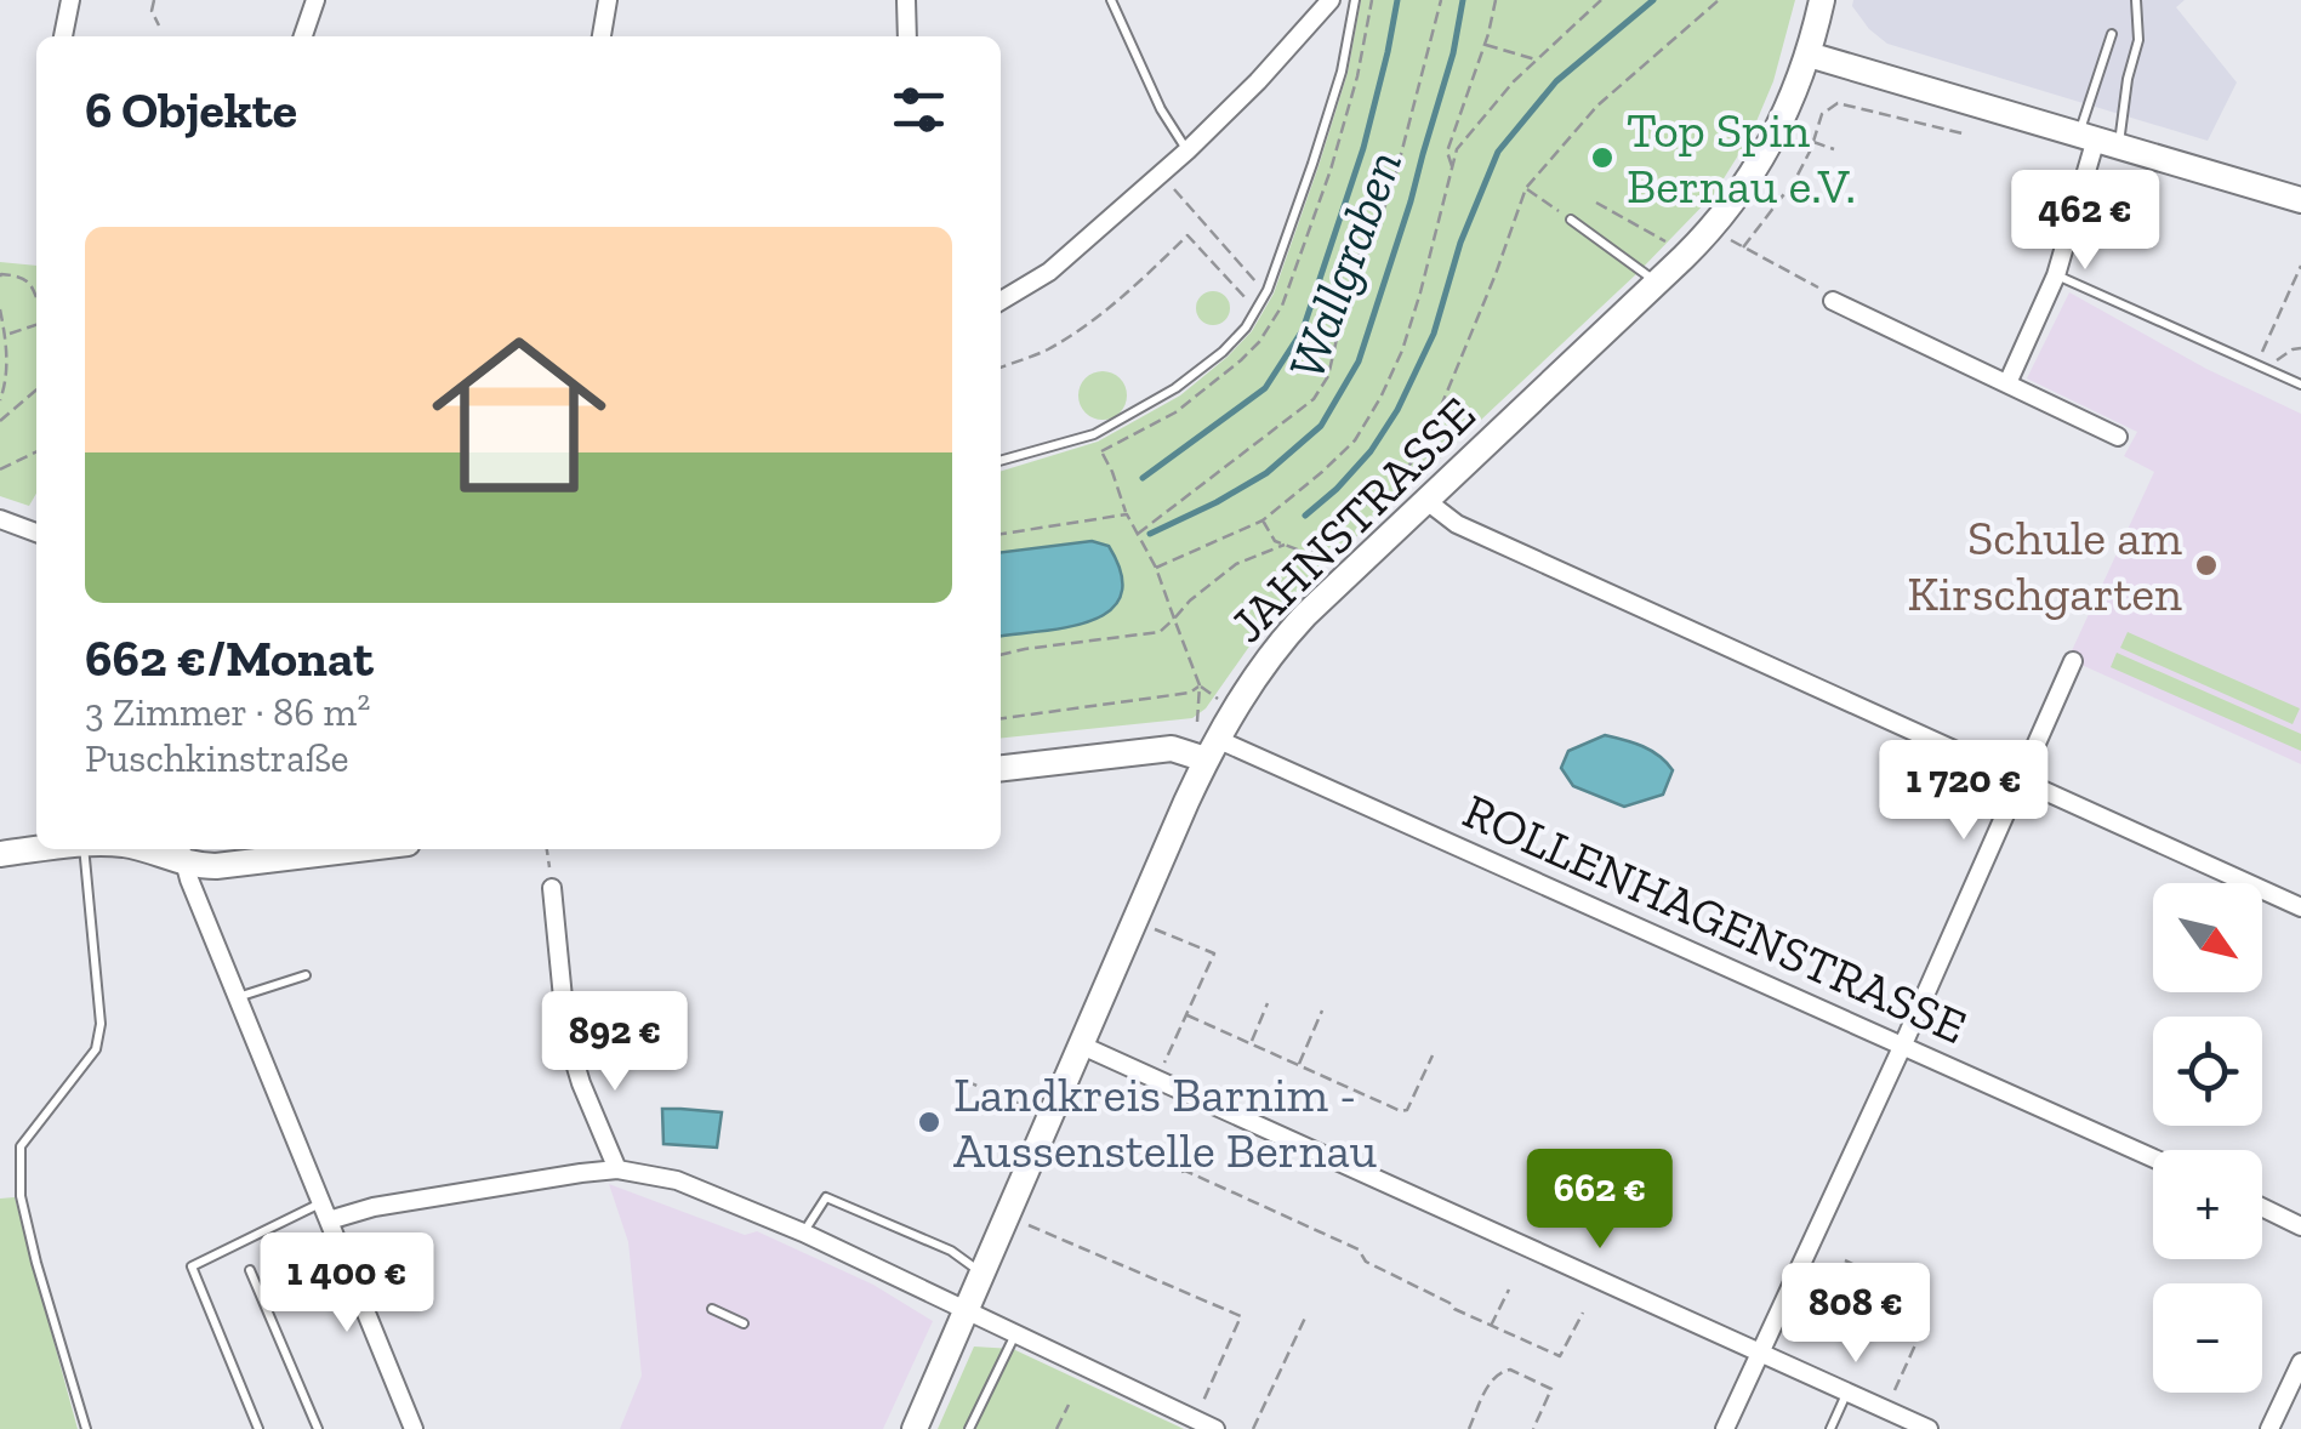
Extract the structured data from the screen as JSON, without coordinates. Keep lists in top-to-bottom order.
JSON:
{
  "streets": {
    "main road": ["JAHNSTRASSE"],
    "street": ["ROLLENHAGENSTRASSE"]
  },
  "crossings": [
    ["JAHNSTRASSE", "ROLLENHAGENSTRASSE"]
  ],
  "water": ["Wallgraben"],
  "places": ["Top Spin Bernau e.V.", "Schule am Kirschgarten", "Landkreis Barnim - Aussenstelle Bernau"],
  "north": "bottom right",
  "page": {
    "heading": "6 Objekte",
    "price": [
      "462 €",
      "1 720 €",
      "892 €",
      "662 €",
      "1 400 €",
      "808 €"
    ],
    "list": [
      {
        "name": "662 €/Monat",
        "note": "3 Zimmer · 86 m² · Puschkinstraße"
      }
    ],
    "map_buttons": ["+", "−"]
  }
}
